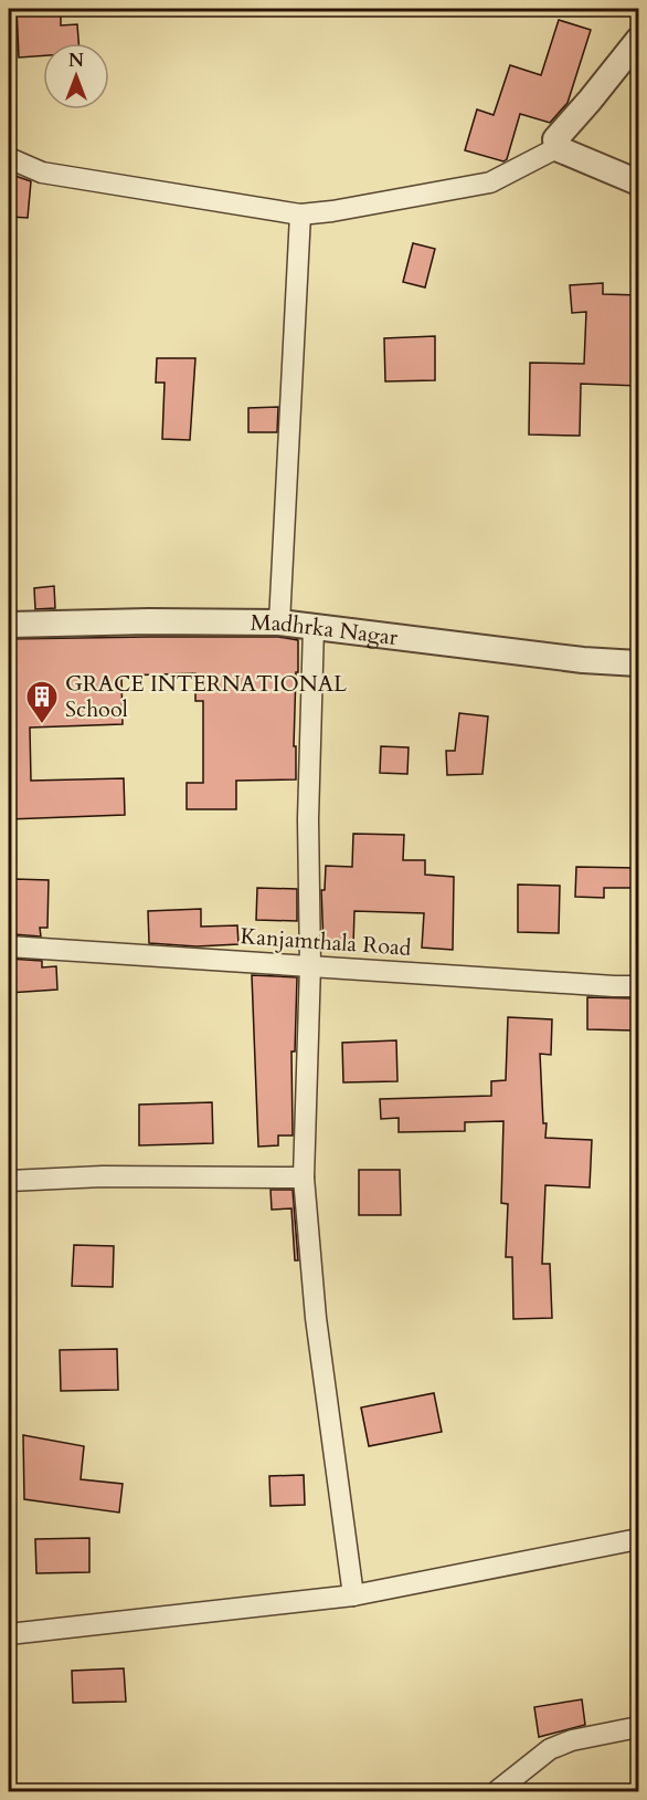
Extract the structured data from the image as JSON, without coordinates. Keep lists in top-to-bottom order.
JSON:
{
  "streets": {
    "street": ["Madhrka Nagar", "Kanjamthala Road"]
  },
  "places": {
    "building": ["GRACE INTERNATIONAL School"]
  },
  "north": "top"
}
